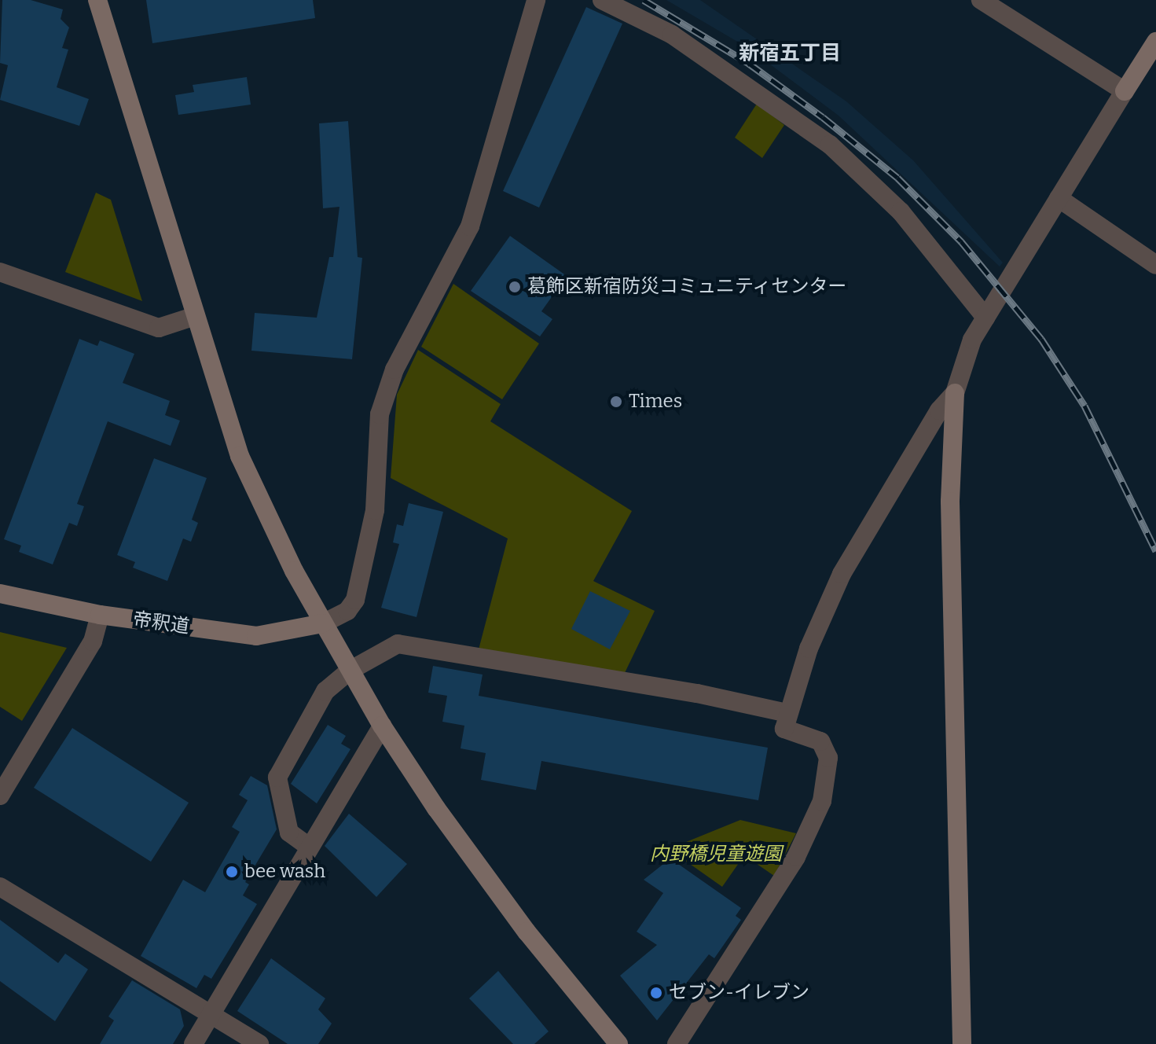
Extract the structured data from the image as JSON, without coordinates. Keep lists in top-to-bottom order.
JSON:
{
  "streets": {
    "street": ["帝釈道"]
  },
  "districts": ["新宿五丁目"],
  "parks": ["内野橋児童遊園"],
  "places": [
    "葛飾区新宿防災コミュニティセンター",
    "Times",
    "bee wash",
    "セブン-イレブン"
  ]
}
